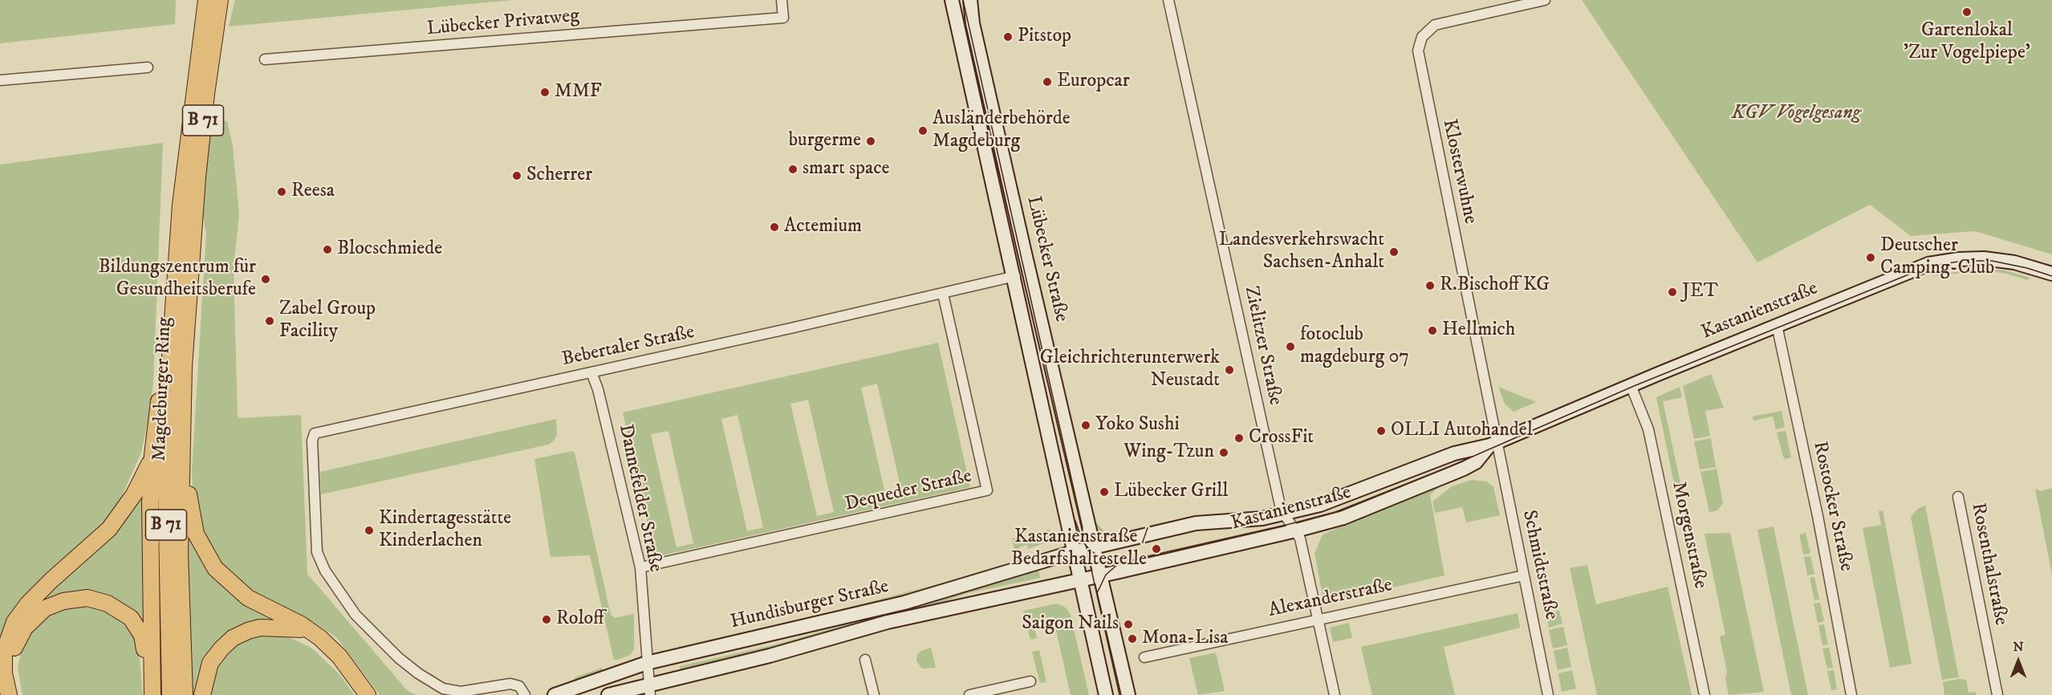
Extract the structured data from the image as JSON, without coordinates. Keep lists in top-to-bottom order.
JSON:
{
  "streets": {
    "highway": ["B 71", "Magdeburger Ring"],
    "main road": ["Lübecker Straße", "Kastanienstraße", "Hundisburger Straße"],
    "street": [
      "Lübecker Privatweg",
      "Klosterwuhne",
      "Zielitzer Straße",
      "Bebertaler Straße",
      "Dequeder Straße",
      "Dannefelder Straße",
      "Rostocker Straße",
      "Morgenstraße",
      "Rosenthalstraße",
      "Schmidtstraße",
      "Alexanderstraße"
    ]
  },
  "crossings": [
    ["B 71", "Magdeburger Ring"],
    ["Klosterwuhne", "Kastanienstraße"],
    ["Klosterwuhne", "Schmidtstraße"],
    ["Lübecker Straße", "Kastanienstraße"],
    ["Lübecker Straße", "Bebertaler Straße"],
    ["Lübecker Straße", "Hundisburger Straße"],
    ["Kastanienstraße", "Zielitzer Straße"],
    ["Kastanienstraße", "Rostocker Straße"],
    ["Kastanienstraße", "Morgenstraße"],
    ["Kastanienstraße", "Schmidtstraße"],
    ["Kastanienstraße", "Hundisburger Straße"],
    ["Zielitzer Straße", "Alexanderstraße"],
    ["Bebertaler Straße", "Dequeder Straße"],
    ["Bebertaler Straße", "Dannefelder Straße"],
    ["Dequeder Straße", "Dannefelder Straße"],
    ["Dannefelder Straße", "Hundisburger Straße"],
    ["Schmidtstraße", "Alexanderstraße"]
  ],
  "parks": ["KGV Vogelgesang"],
  "places": [
    "Gartenlokal 'Zur Vogelpiepe'",
    "Pitstop",
    "Europcar",
    "MMF",
    "Ausländerbehörde Magdeburg",
    "burgerme",
    "smart space",
    "Scherrer",
    "Reesa",
    "Actemium",
    "Blocschmiede",
    "Landesverkehrswacht Sachsen-Anhalt",
    "Deutscher Camping-Club",
    "Bildungszentrum für Gesundheitsberufe",
    "R.Bischoff KG",
    "JET",
    "Zabel Group Facility",
    "Hellmich",
    "fotoclub magdeburg 07",
    "Gleichrichterunterwerk Neustadt",
    "Yoko Sushi",
    "OLLI Autohandel",
    "CrossFit",
    "Wing-Tzun",
    "Lübecker Grill",
    "Kindertagesstätte Kinderlachen",
    "Kastanienstraße / Bedarfshaltestelle",
    "Roloff",
    "Saigon Nails",
    "Mona-Lisa"
  ],
  "north": "top"
}
